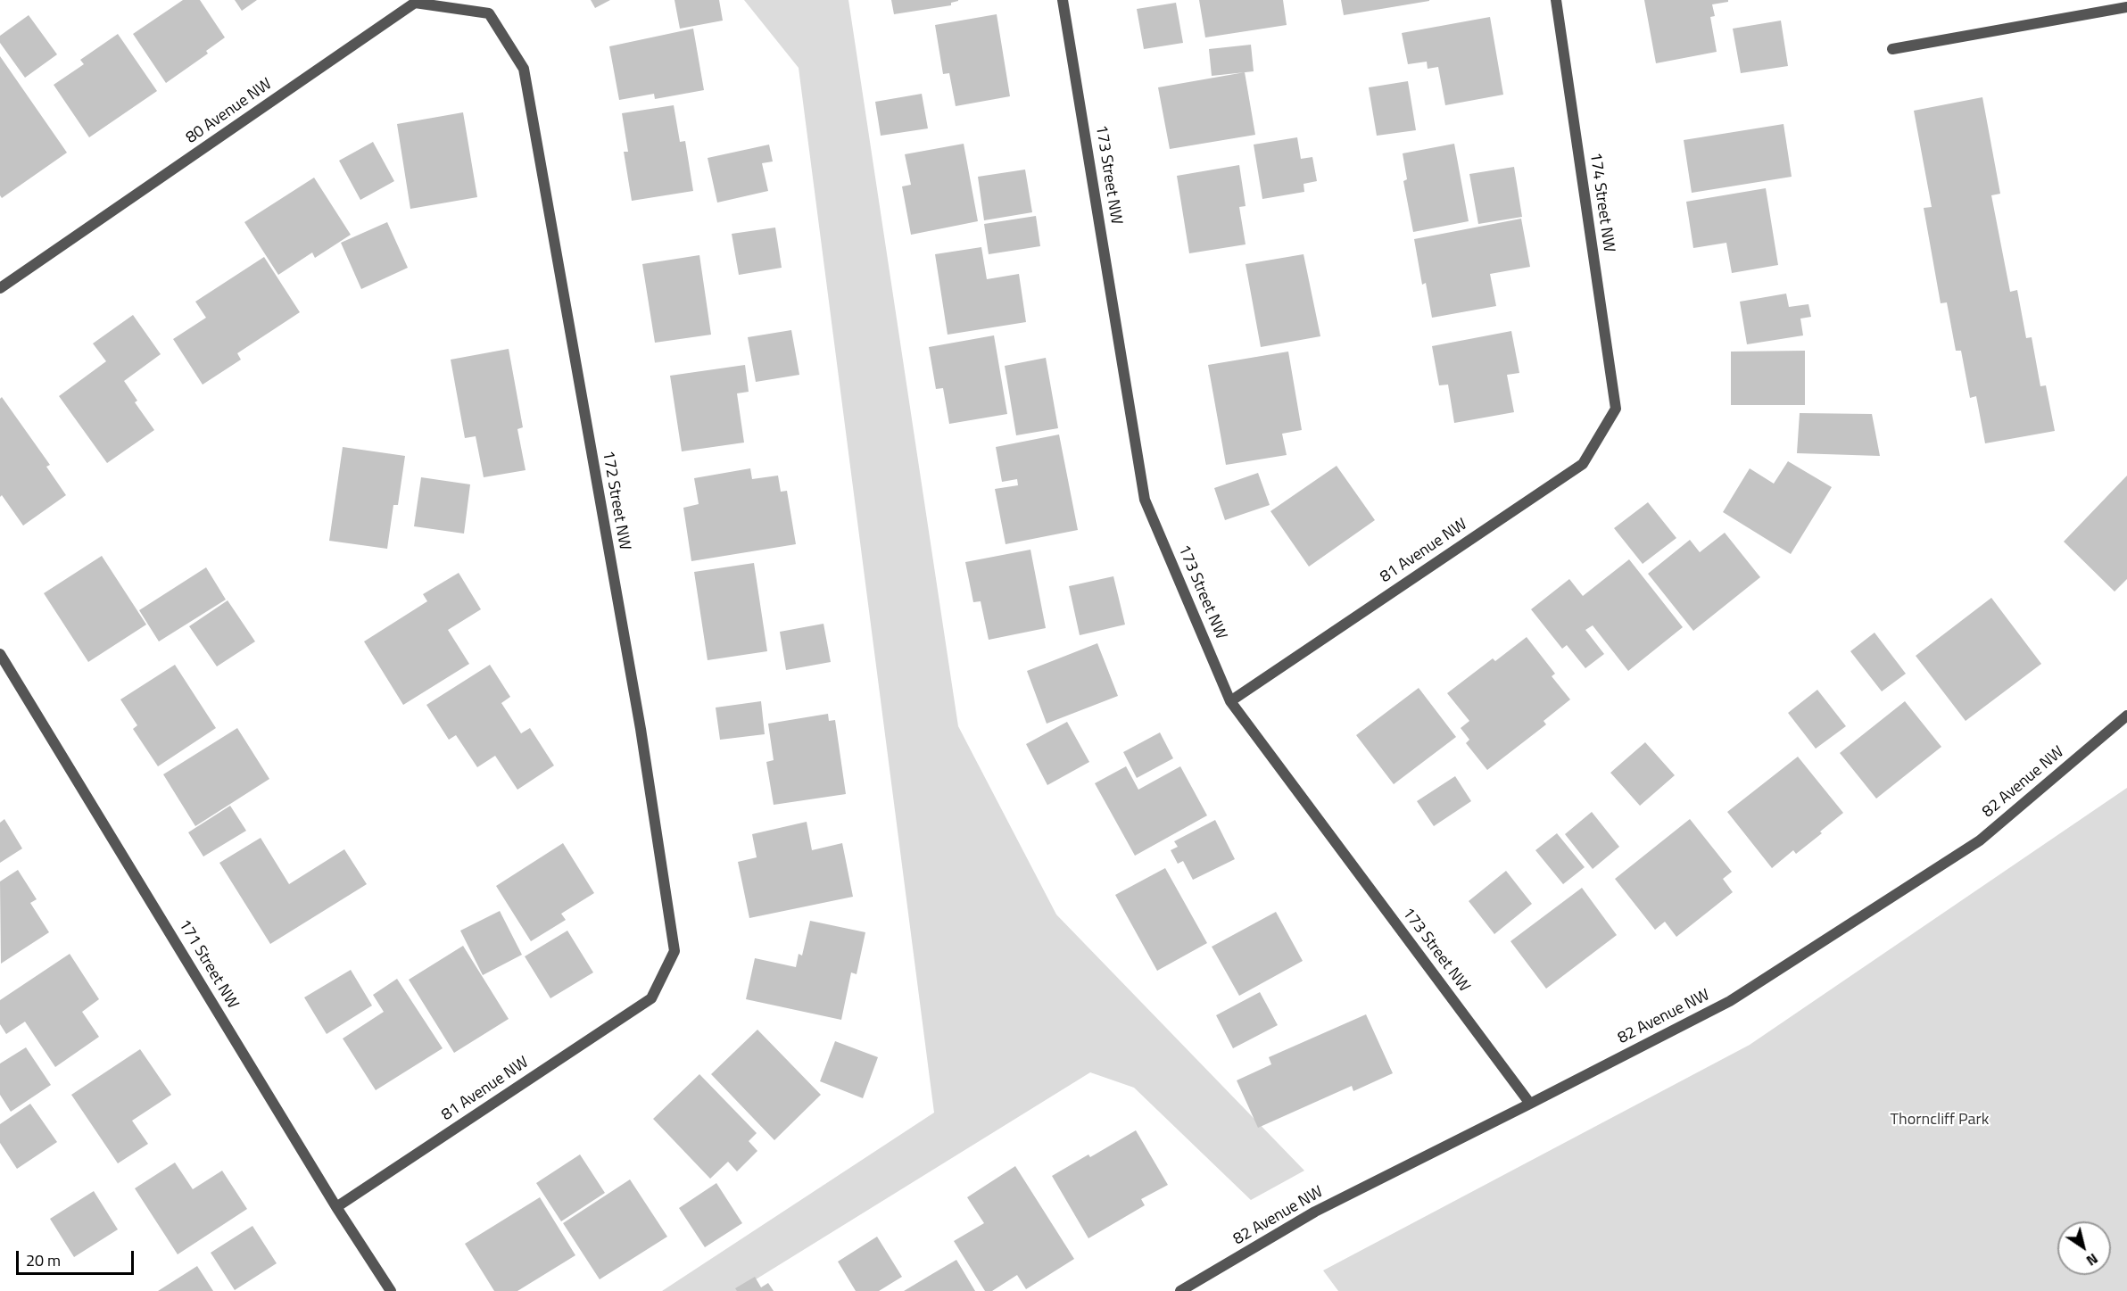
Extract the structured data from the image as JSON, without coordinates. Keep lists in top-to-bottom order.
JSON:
{
  "streets": {
    "street": [
      "80 Avenue NW",
      "173 Street NW",
      "174 Street NW",
      "172 Street NW",
      "81 Avenue NW",
      "82 Avenue NW",
      "171 Street NW"
    ]
  },
  "crossings": [
    ["80 Avenue NW", "172 Street NW"],
    ["173 Street NW", "81 Avenue NW"],
    ["173 Street NW", "82 Avenue NW"],
    ["174 Street NW", "81 Avenue NW"],
    ["172 Street NW", "81 Avenue NW"],
    ["81 Avenue NW", "171 Street NW"]
  ],
  "parks": ["Thorncliff Park"],
  "scale_bar": "20 m",
  "north": "bottom right"
}
